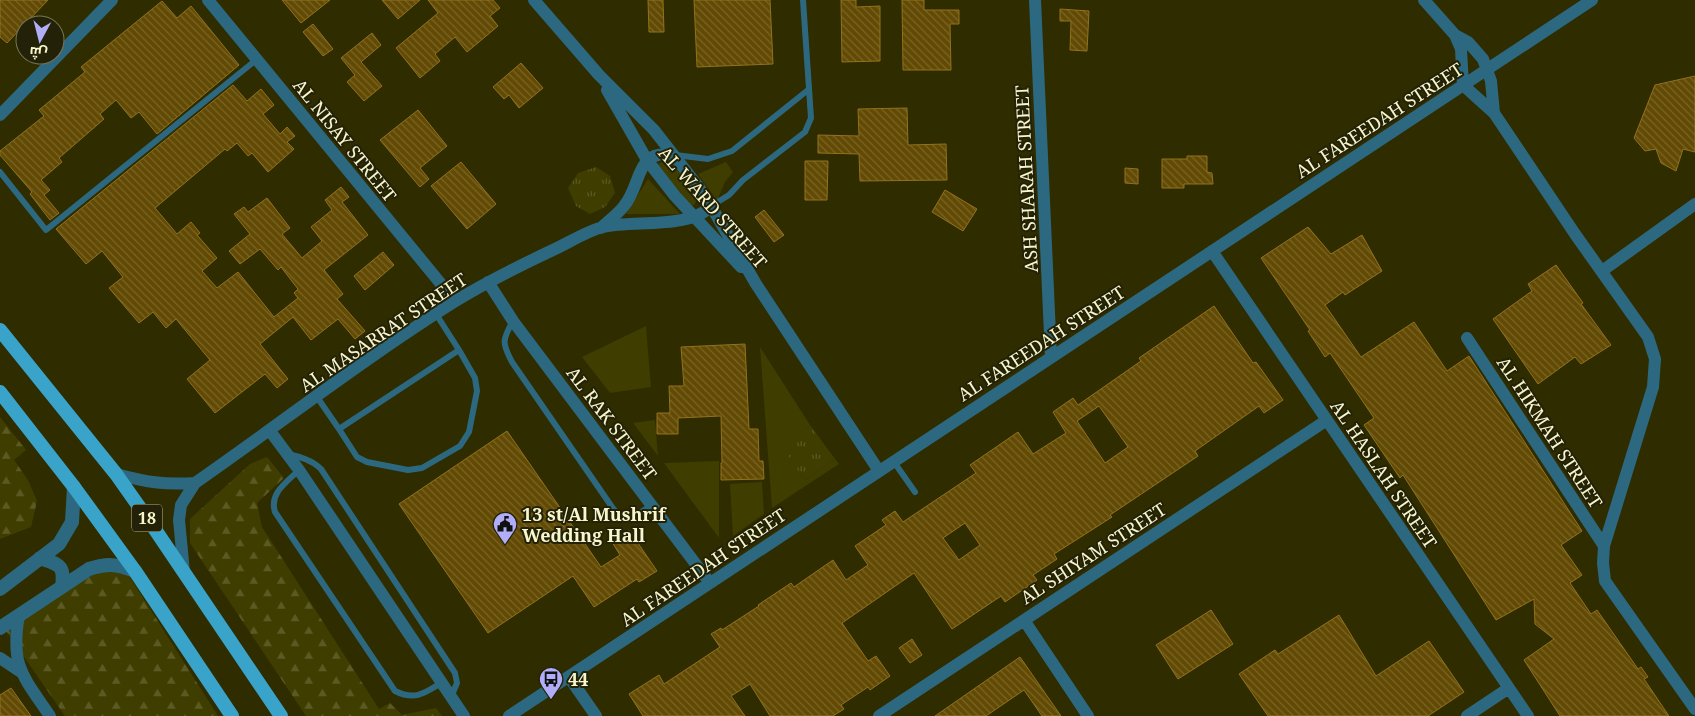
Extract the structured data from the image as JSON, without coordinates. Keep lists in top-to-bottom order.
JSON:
{
  "streets": {
    "main road": ["18"],
    "street": [
      "AL FAREEDAH STREET",
      "AL NISAY STREET",
      "ASH SHARAH STREET",
      "AL WARD STREET",
      "AL MASARRAT STREET",
      "AL RAK STREET",
      "AL HIKMAH STREET",
      "AL HASLAH STREET",
      "AL SHIYAM STREET"
    ]
  },
  "crossings": [
    ["AL FAREEDAH STREET", "ASH SHARAH STREET"],
    ["AL FAREEDAH STREET", "AL WARD STREET"],
    ["AL FAREEDAH STREET", "AL RAK STREET"],
    ["AL FAREEDAH STREET", "AL HIKMAH STREET"],
    ["AL FAREEDAH STREET", "AL HASLAH STREET"],
    ["AL NISAY STREET", "AL MASARRAT STREET"],
    ["AL WARD STREET", "AL MASARRAT STREET"],
    ["AL MASARRAT STREET", "AL RAK STREET"],
    ["AL MASARRAT STREET", "18"],
    ["AL HASLAH STREET", "AL SHIYAM STREET"]
  ],
  "places": {
    "public building": ["13 st/Al Mushrif Wedding Hall"],
    "bus stop": ["44"]
  },
  "north": "bottom"
}
